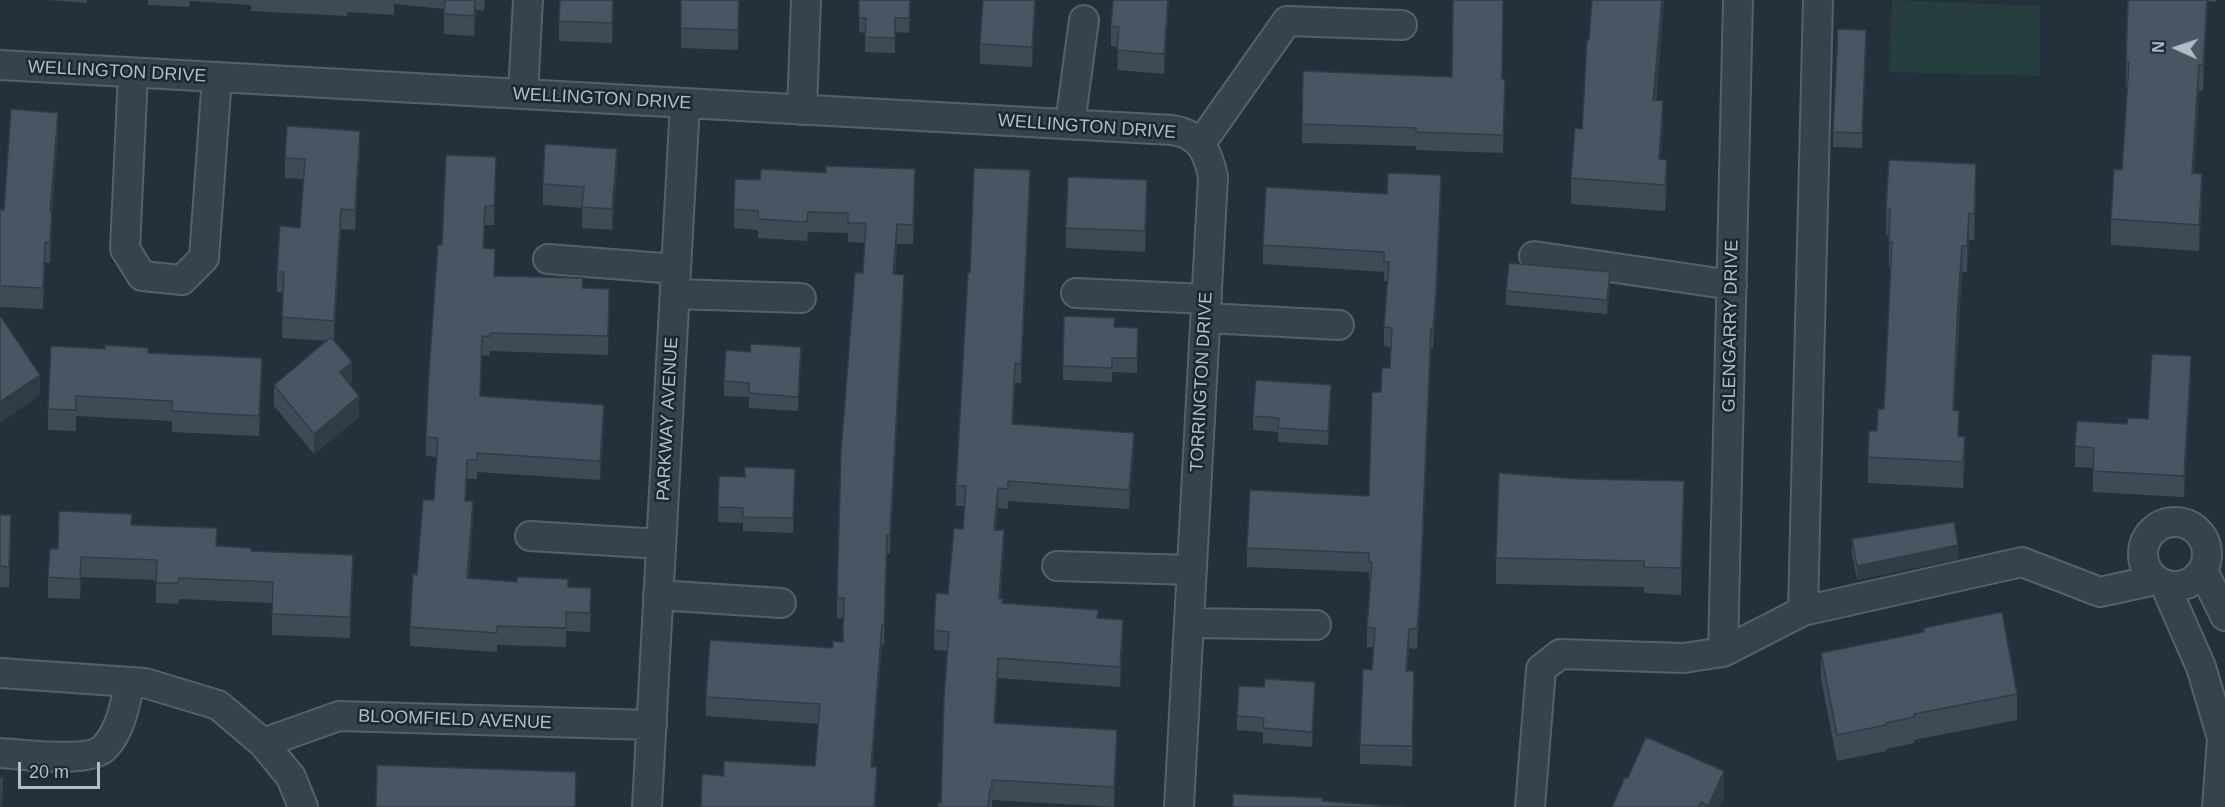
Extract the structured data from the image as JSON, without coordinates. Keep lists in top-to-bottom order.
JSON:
{
  "streets": {
    "street": [
      "WELLINGTON DRIVE",
      "GLENGARRY DRIVE",
      "TORRINGTON DRIVE",
      "PARKWAY AVENUE",
      "BLOOMFIELD AVENUE"
    ]
  },
  "crossings": [
    ["WELLINGTON DRIVE", "TORRINGTON DRIVE"],
    ["WELLINGTON DRIVE", "PARKWAY AVENUE"],
    ["PARKWAY AVENUE", "BLOOMFIELD AVENUE"]
  ],
  "scale_bar": "20 m",
  "north": "left"
}
